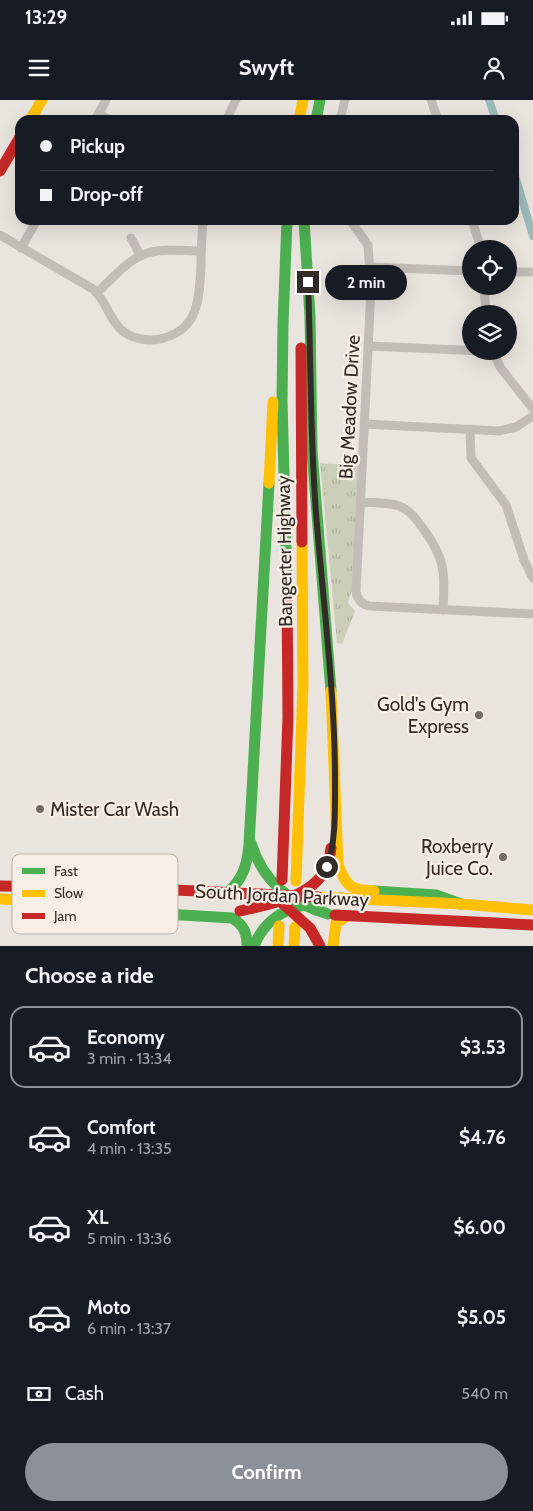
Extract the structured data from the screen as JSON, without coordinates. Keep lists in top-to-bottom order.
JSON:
{
  "streets": {
    "main road": ["Bangerter Highway", "South Jordan Parkway"],
    "street": ["Big Meadow Drive"]
  },
  "places": ["Gold's Gym Express", "Mister Car Wash", "Roxberry Juice Co."],
  "legend": ["Fast", "Slow", "Jam"],
  "page": {
    "status": "13:29",
    "header": "Swyft",
    "banner": ["Pickup", "Drop-off"],
    "bubble": "2 min",
    "heading": "Choose a ride",
    "list": [
      {
        "name": "Economy",
        "note": "3 min · 13:34",
        "value": "$3.53"
      },
      {
        "name": "Comfort",
        "note": "4 min · 13:35",
        "value": "$4.76"
      },
      {
        "name": "XL",
        "note": "5 min · 13:36",
        "value": "$6.00"
      },
      {
        "name": "Moto",
        "note": "6 min · 13:37",
        "value": "$5.05"
      }
    ],
    "pay": ["Cash", "540 m"],
    "buttons": "Confirm"
  }
}
